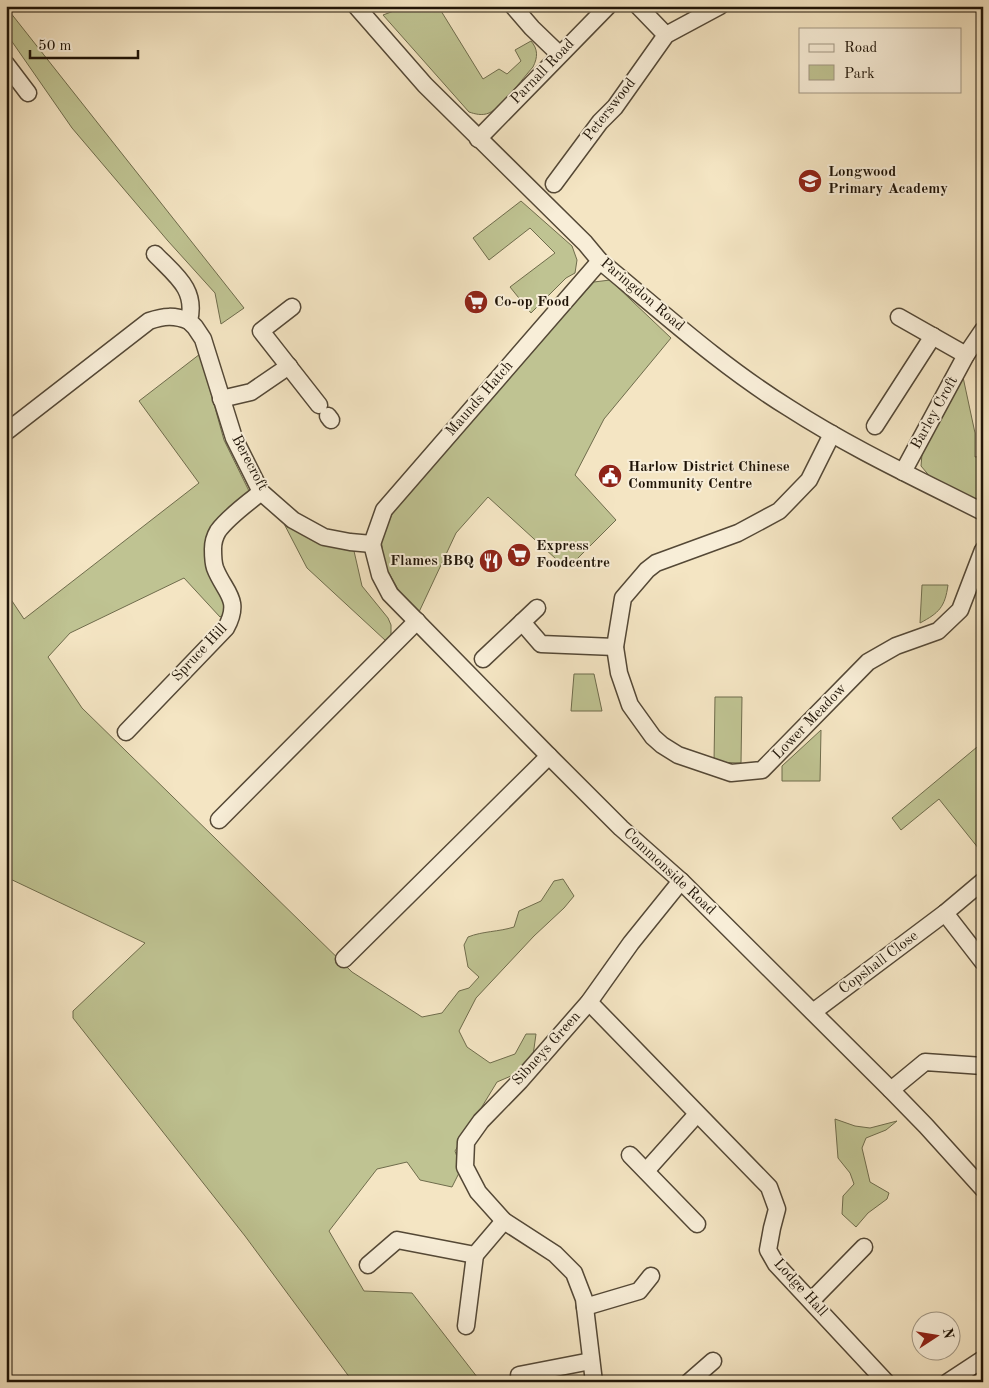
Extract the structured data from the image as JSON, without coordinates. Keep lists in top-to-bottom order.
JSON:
{
  "streets": {
    "street": [
      "Parnall Road",
      "Peterswood",
      "Paringdon Road",
      "Maunds Hatch",
      "Barley Croft",
      "Berecroft",
      "Spruce Hill",
      "Lower Meadow",
      "Commonside Road",
      "Copshall Close",
      "Sibneys Green",
      "Lodge Hall"
    ]
  },
  "crossings": [
    ["Parnall Road", "Paringdon Road"],
    ["Paringdon Road", "Maunds Hatch"],
    ["Paringdon Road", "Barley Croft"],
    ["Paringdon Road", "Lower Meadow"],
    ["Maunds Hatch", "Berecroft"],
    ["Maunds Hatch", "Commonside Road"],
    ["Berecroft", "Spruce Hill"],
    ["Berecroft", "Commonside Road"],
    ["Commonside Road", "Copshall Close"],
    ["Commonside Road", "Sibneys Green"],
    ["Sibneys Green", "Lodge Hall"]
  ],
  "places": {
    "school or university": ["Longwood Primary Academy"],
    "supermarket": ["Co-op Food", "Express Foodcentre"],
    "public building": ["Harlow District Chinese Community Centre"],
    "restaurant": ["Flames BBQ"]
  },
  "legend": ["Road", "Park"],
  "scale_bar": "50 m",
  "north": "right"
}
